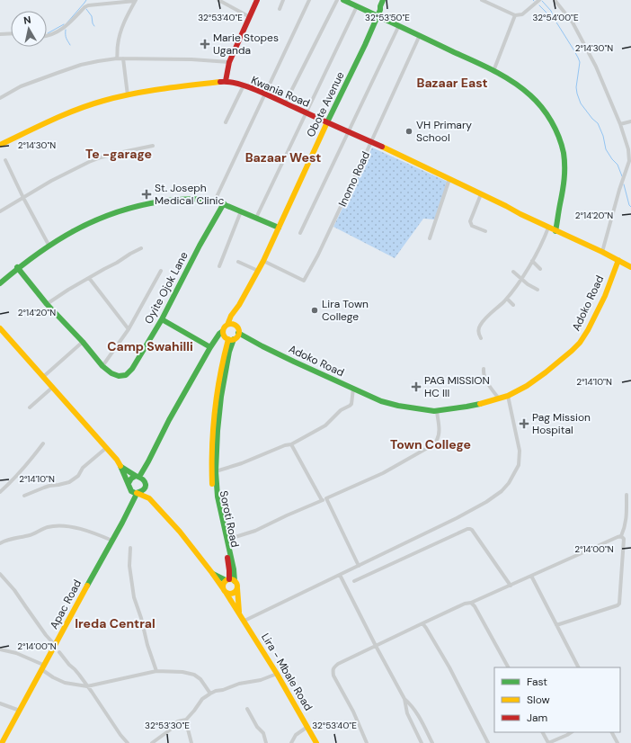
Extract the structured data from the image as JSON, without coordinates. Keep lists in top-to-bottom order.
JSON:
{
  "streets": {
    "street": [
      "Kwania Road",
      "Obote Avenue",
      "Inomo Road",
      "Oyite Ojok Lane",
      "Adoko Road",
      "Soroti Road",
      "Apac Road",
      "Lira - Mbale Road"
    ]
  },
  "crossings": [
    ["Kwania Road", "Obote Avenue"],
    ["Obote Avenue", "Inomo Road"],
    ["Obote Avenue", "Adoko Road"]
  ],
  "districts": [
    "Bazaar East",
    "Te -garage",
    "Bazaar West",
    "Camp Swahilli",
    "Town College",
    "Ireda Central"
  ],
  "places": {
    "health": [
      "Marie Stopes Uganda",
      "St. Joseph Medical Clinic",
      "PAG MISSION HC III",
      "Pag Mission Hospital"
    ],
    "other": ["VH Primary School", "Lira Town College"]
  },
  "legend": ["Fast", "Slow", "Jam"],
  "north": "top",
  "coordinates": [
    "32°53'40\"E",
    "32°53'50\"E",
    "32°54'00\"E",
    "2°14'30\"N",
    "2°14'20\"N",
    "2°14'10\"N",
    "2°14'00\"N",
    "32°53'30\"E"
  ]
}
